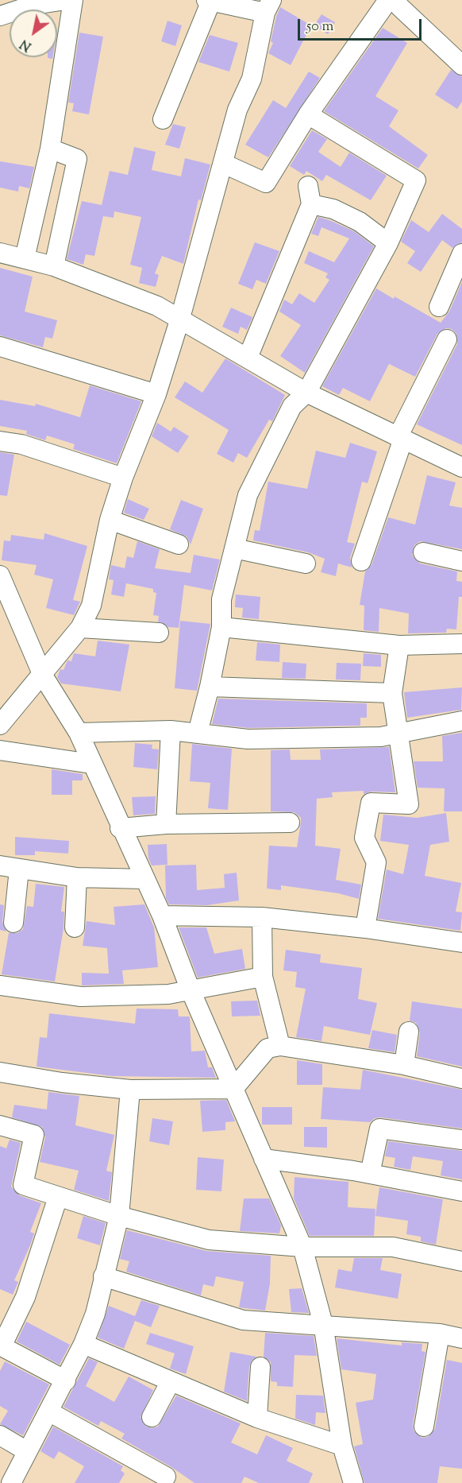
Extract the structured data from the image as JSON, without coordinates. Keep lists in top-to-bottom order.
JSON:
{
  "scale_bar": "50 m",
  "north": "bottom left"
}
